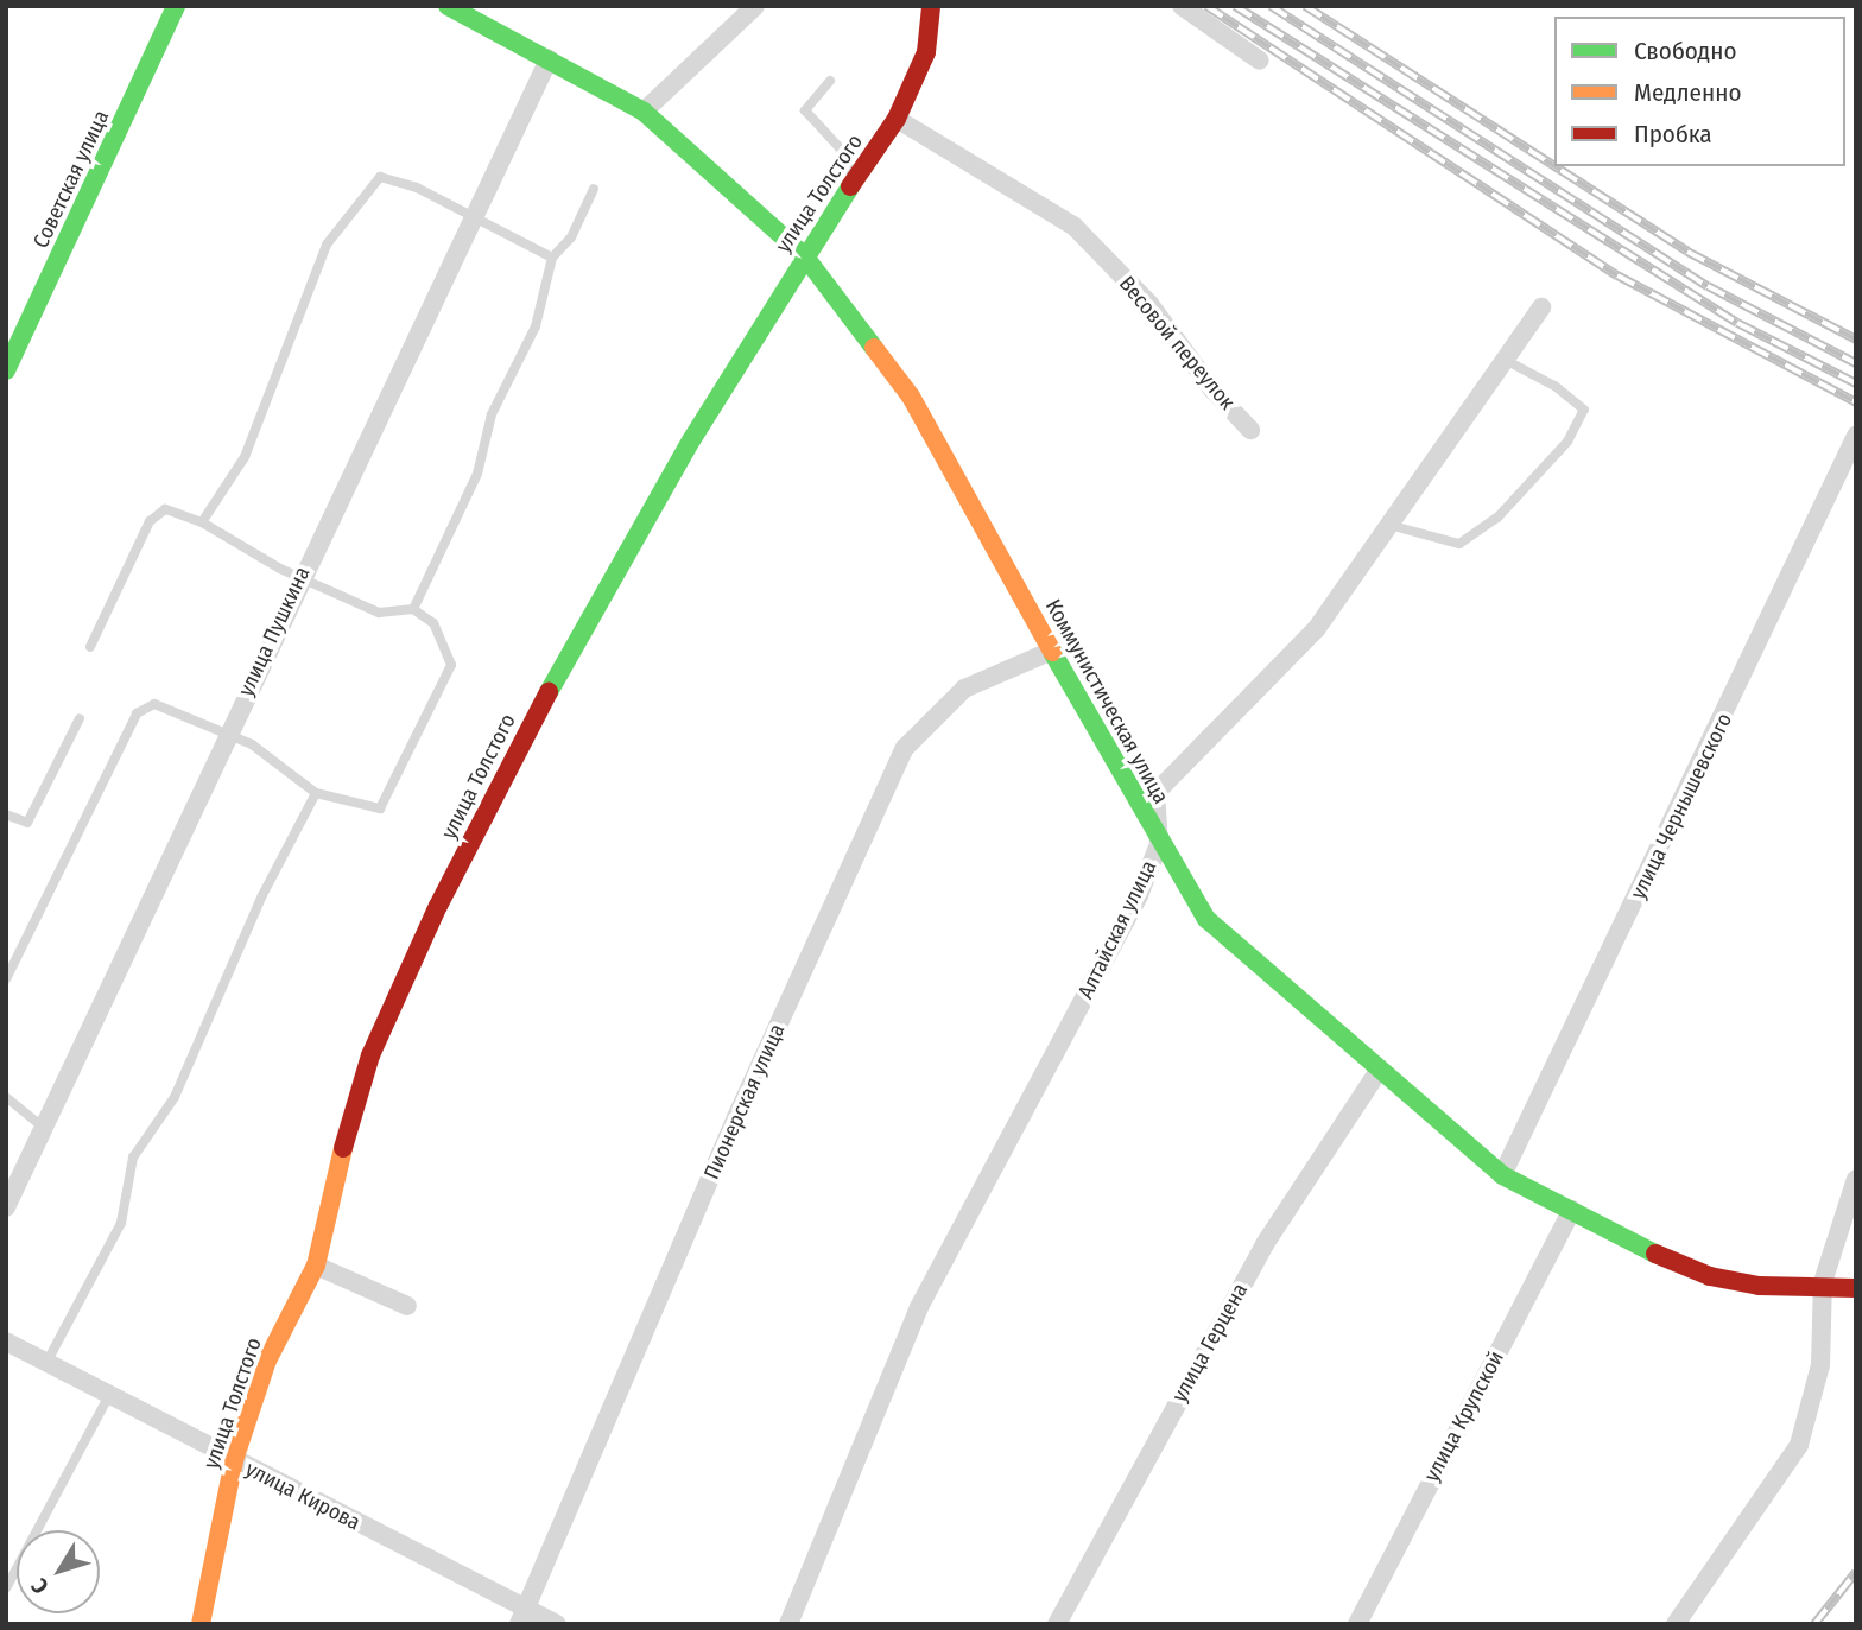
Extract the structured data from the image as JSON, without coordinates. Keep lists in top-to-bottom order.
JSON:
{
  "streets": {
    "street": [
      "Советская улица",
      "улица Толстого",
      "Весовой переулок",
      "улица Пушкина",
      "Коммунистическая улица",
      "улица Чернышевского",
      "Алтайская улица",
      "Пионерская улица",
      "улица Герцена",
      "улица Крупской",
      "улица Кирова"
    ]
  },
  "crossings": [
    ["улица Толстого", "Весовой переулок"],
    ["улица Толстого", "Коммунистическая улица"],
    ["улица Толстого", "улица Кирова"],
    ["улица Пушкина", "Коммунистическая улица"],
    ["Коммунистическая улица", "улица Чернышевского"],
    ["Коммунистическая улица", "Алтайская улица"],
    ["Коммунистическая улица", "Пионерская улица"],
    ["Коммунистическая улица", "улица Герцена"],
    ["Коммунистическая улица", "улица Крупской"],
    ["Пионерская улица", "улица Кирова"]
  ],
  "legend": ["Свободно", "Медленно", "Пробка"],
  "north": "bottom left"
}
